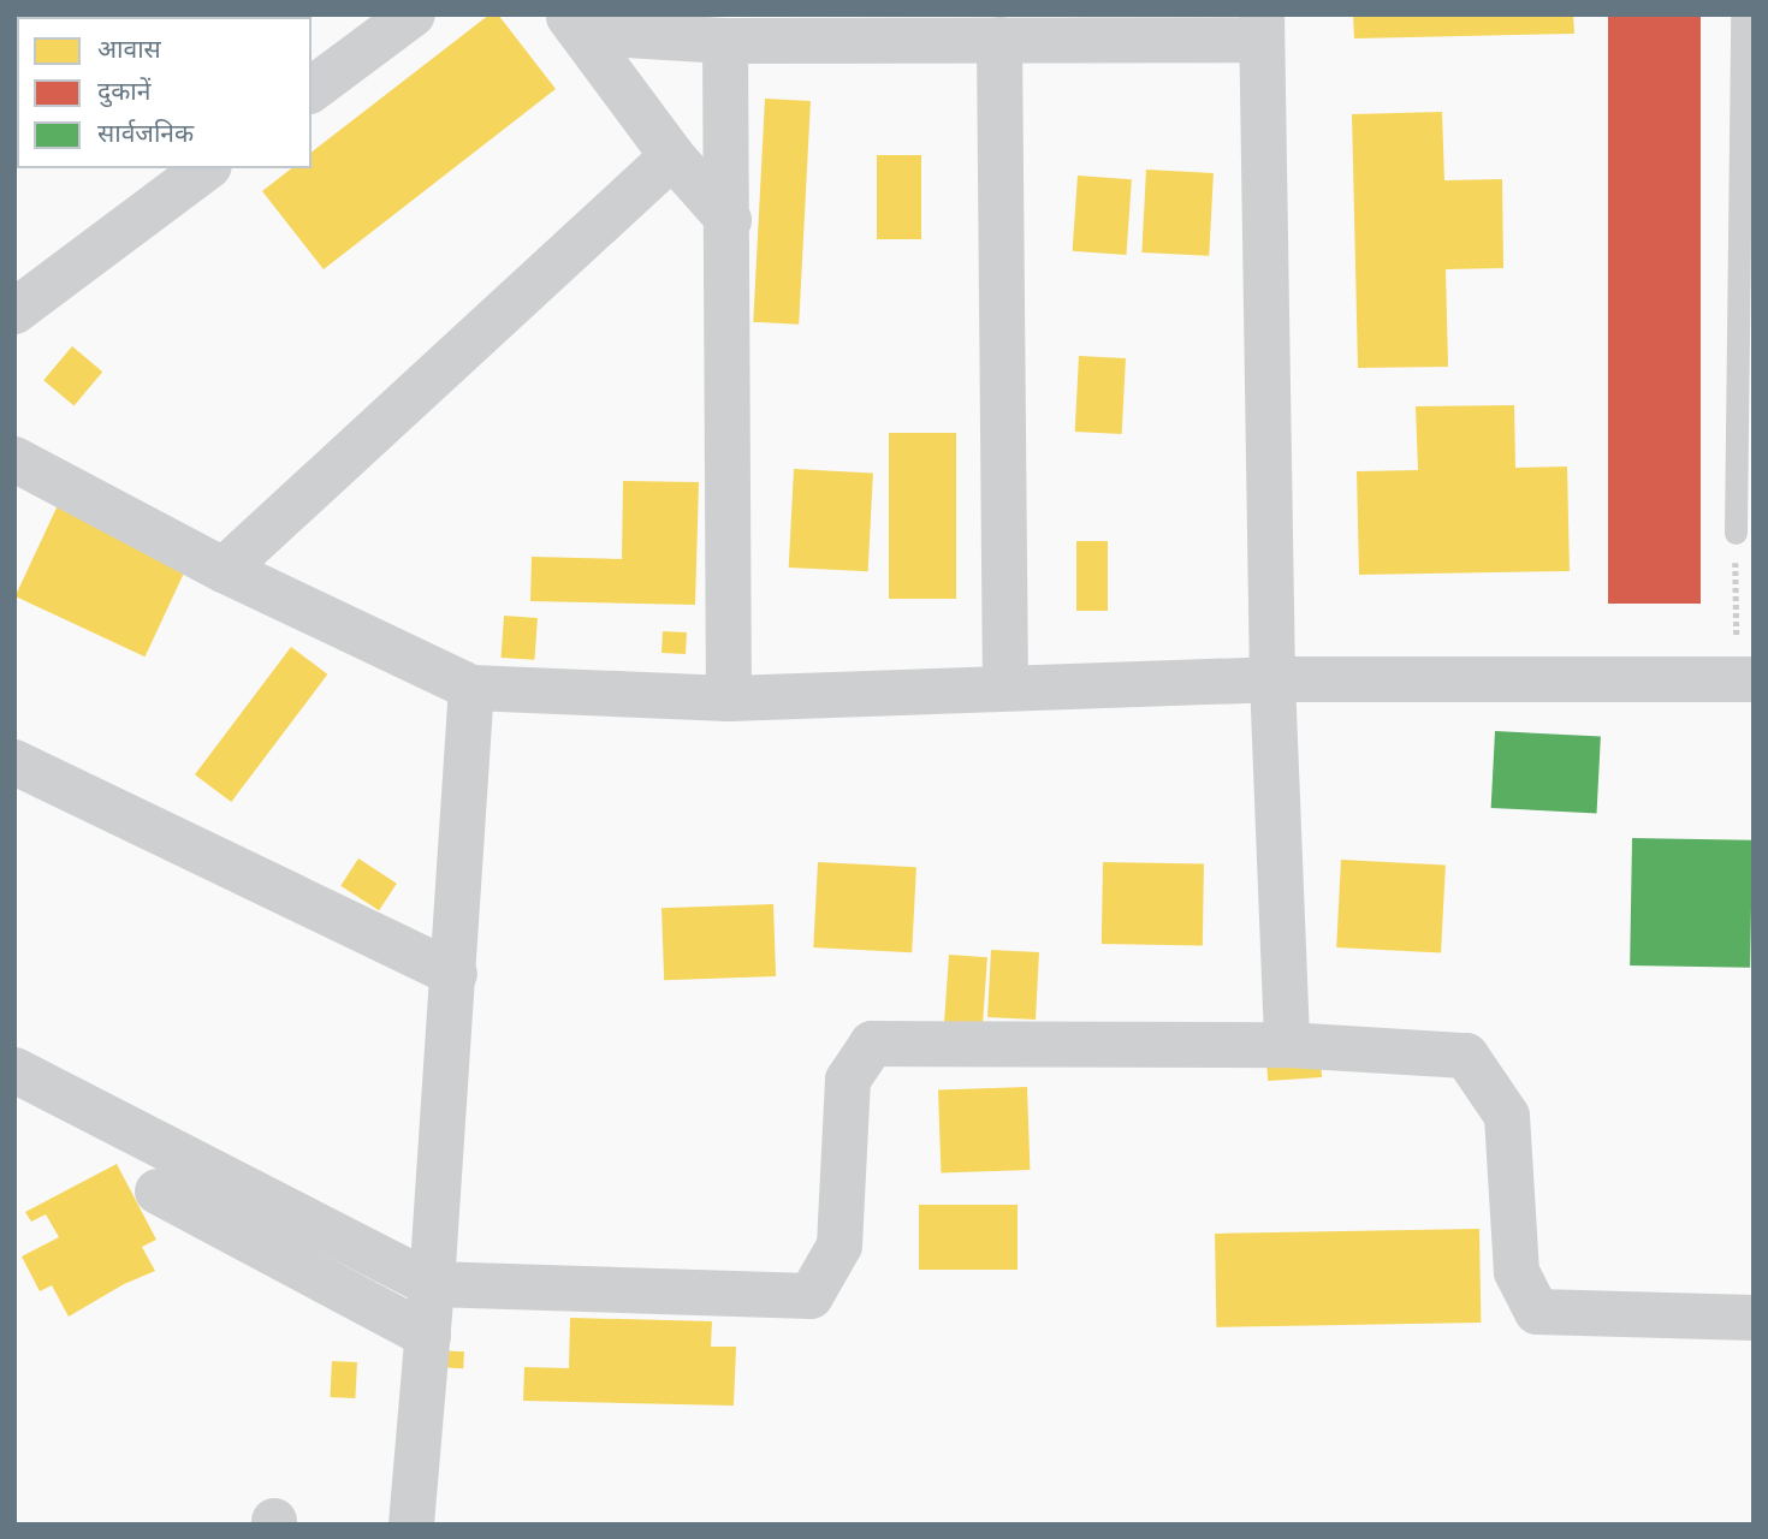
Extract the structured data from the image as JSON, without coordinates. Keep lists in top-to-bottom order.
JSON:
{
  "legend": ["आवास", "दुकानें", "सार्वजनिक"]
}
